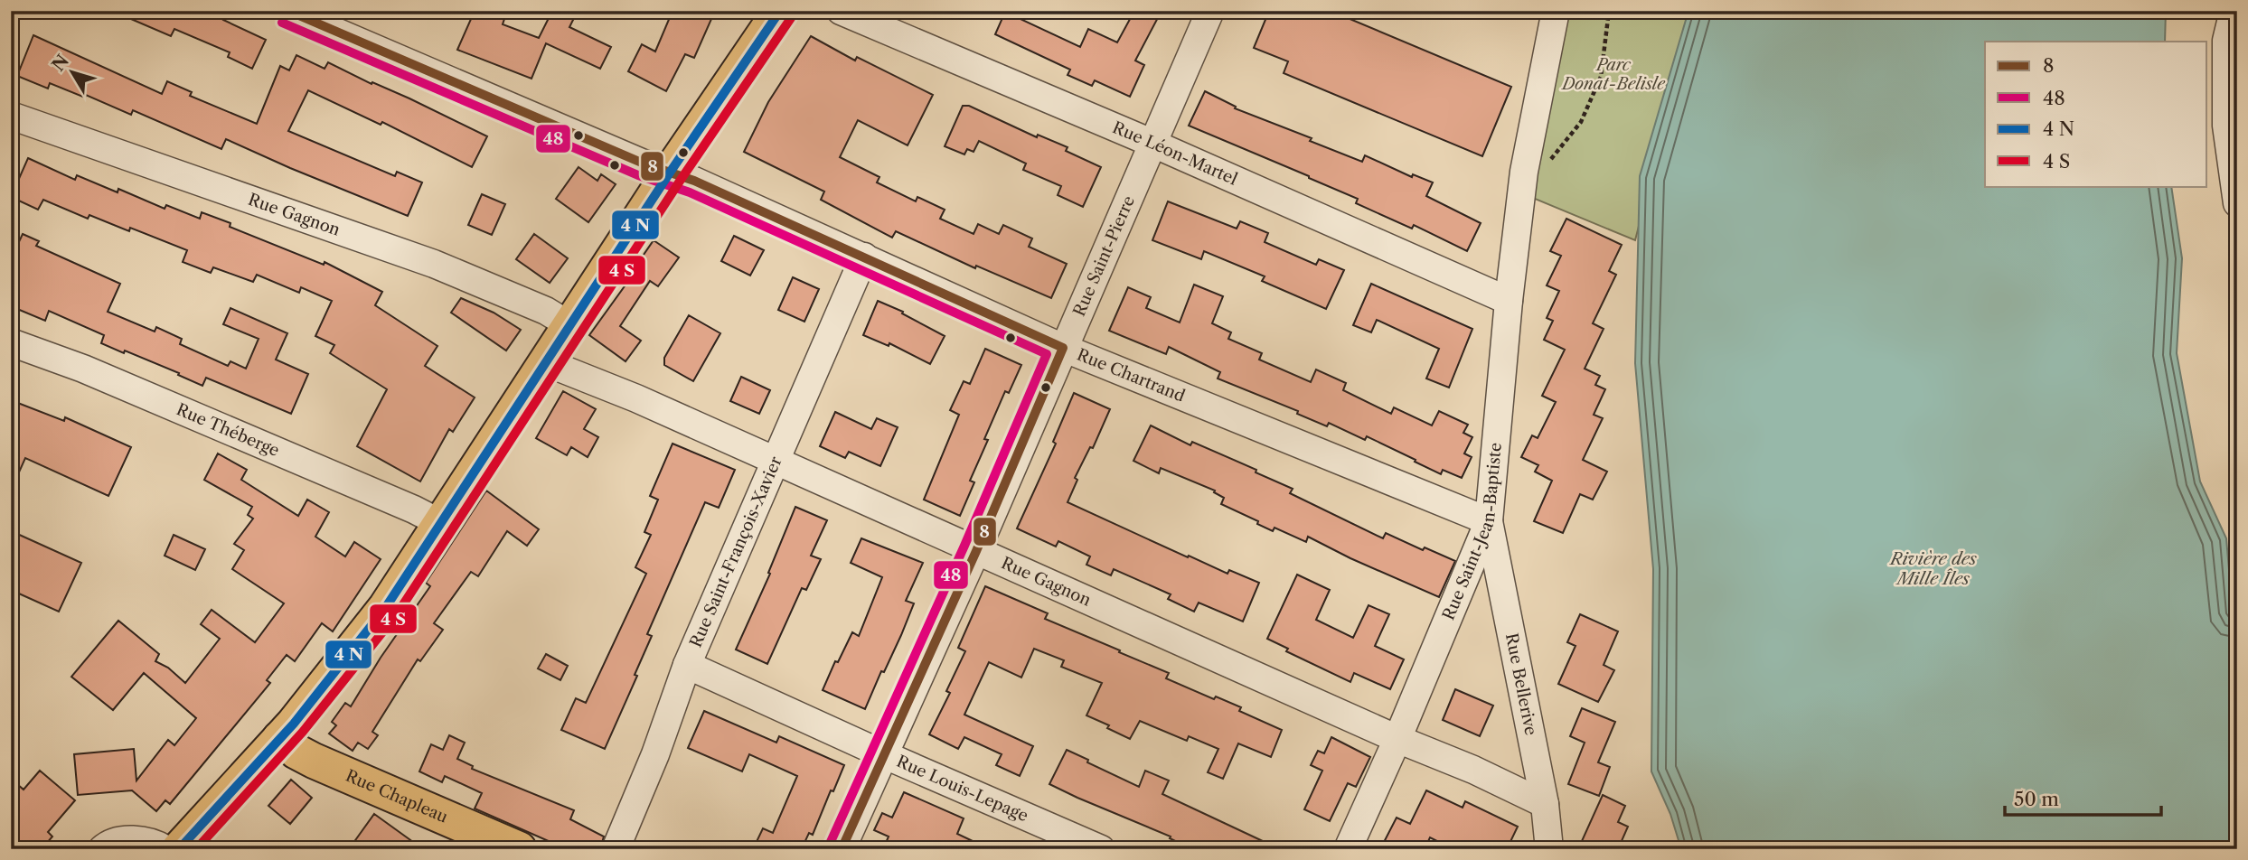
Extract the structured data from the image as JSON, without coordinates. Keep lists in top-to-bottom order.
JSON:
{
  "streets": {
    "main road": ["Rue Chapleau"],
    "street": [
      "Rue Léon-Martel",
      "Rue Gagnon",
      "Rue Saint-Pierre",
      "Rue Chartrand",
      "Rue Théberge",
      "Rue Saint-Jean-Baptiste",
      "Rue Saint-François-Xavier",
      "Rue Bellerive",
      "Rue Louis-Lepage"
    ]
  },
  "crossings": [
    ["Rue Léon-Martel", "Rue Saint-Pierre"],
    ["Rue Léon-Martel", "Rue Saint-Jean-Baptiste"],
    ["Rue Gagnon", "Rue Saint-Pierre"],
    ["Rue Gagnon", "Rue Saint-Jean-Baptiste"],
    ["Rue Gagnon", "Rue Saint-François-Xavier"],
    ["Rue Gagnon", "Rue Bellerive"],
    ["Rue Saint-Pierre", "Rue Chartrand"],
    ["Rue Saint-Pierre", "Rue Louis-Lepage"],
    ["Rue Chartrand", "Rue Saint-Jean-Baptiste"],
    ["Rue Chartrand", "Rue Saint-François-Xavier"],
    ["Rue Chartrand", "Rue Bellerive"],
    ["Rue Saint-Jean-Baptiste", "Rue Bellerive"],
    ["Rue Saint-François-Xavier", "Rue Louis-Lepage"]
  ],
  "water": ["Rivière des Mille Îles"],
  "parks": ["Parc Donat-Belisle"],
  "lines": ["transit line 8", "transit line 48"],
  "legend": [
    "8",
    "48",
    "4 N",
    "4 S"
  ],
  "scale_bar": "50 m",
  "north": "top left"
}
